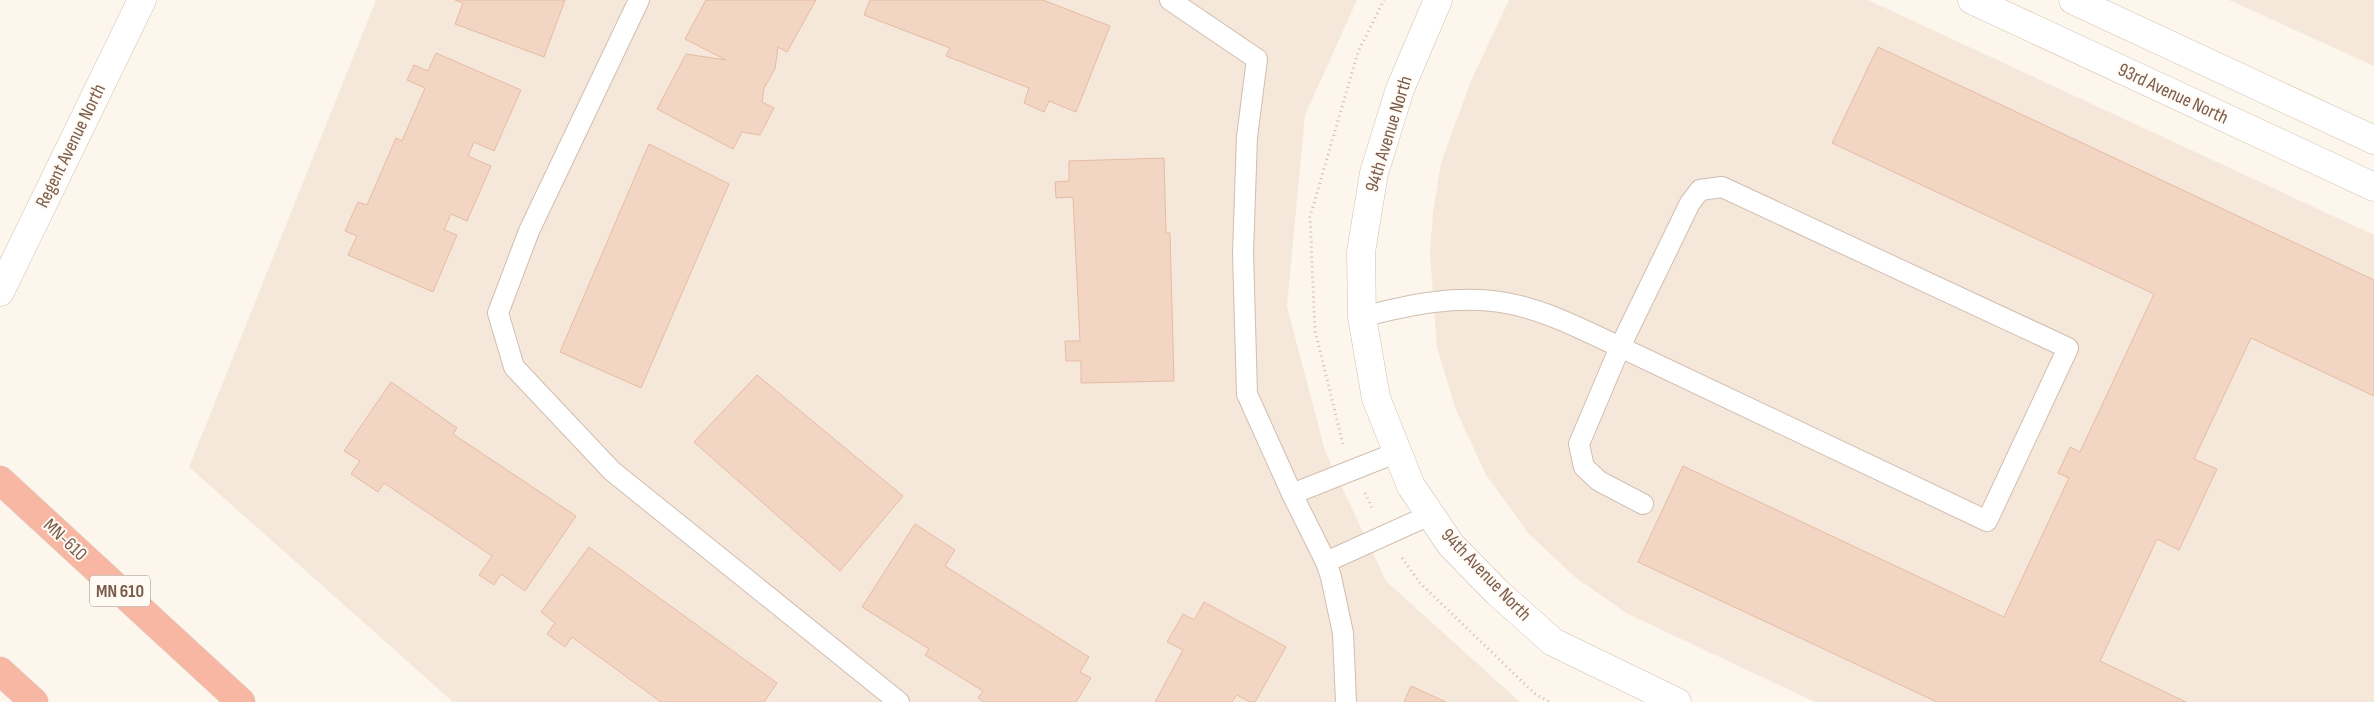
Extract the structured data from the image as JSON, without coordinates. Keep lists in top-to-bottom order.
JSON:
{
  "streets": {
    "highway": ["MN-610", "MN 610"],
    "street": ["93rd Avenue North", "94th Avenue North", "Regent Avenue North"]
  }
}
